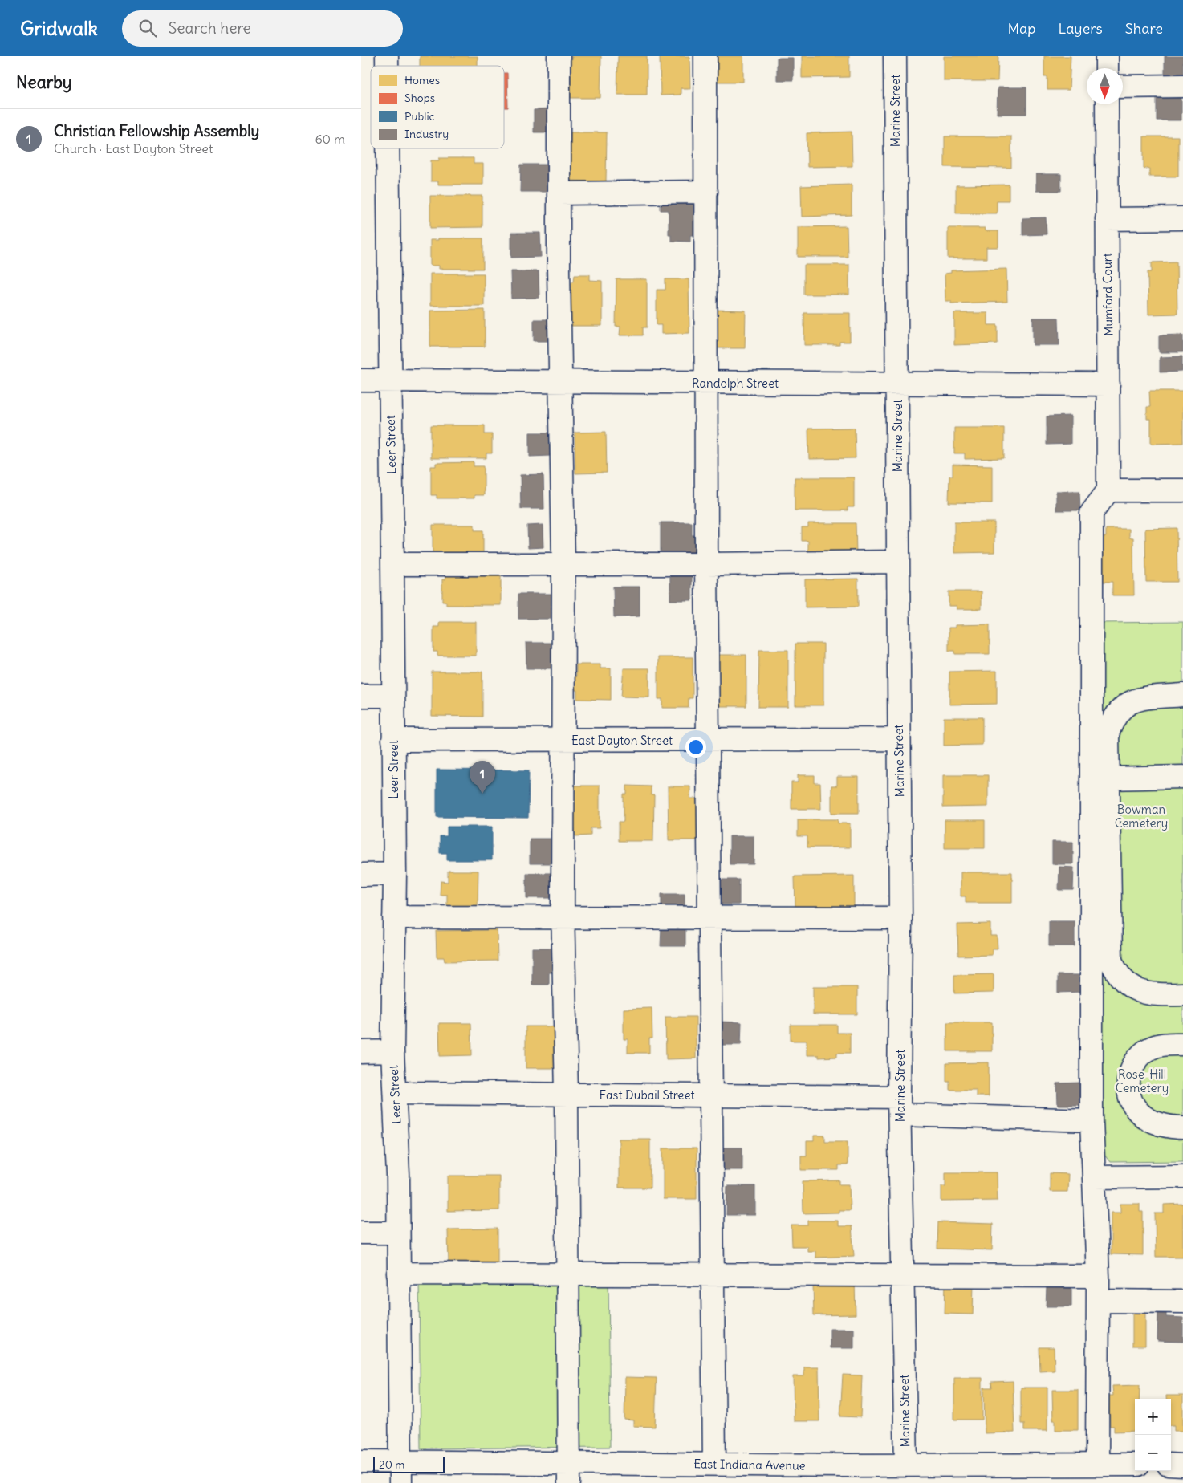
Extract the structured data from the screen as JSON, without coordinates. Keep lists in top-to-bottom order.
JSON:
{
  "streets": {
    "street": [
      "Marine Street",
      "Mumford Court",
      "Randolph Street",
      "Leer Street",
      "East Dayton Street",
      "East Dubail Street",
      "East Indiana Avenue"
    ]
  },
  "crossings": [
    ["Marine Street", "Randolph Street"],
    ["Marine Street", "East Dayton Street"],
    ["Marine Street", "East Dubail Street"],
    ["Marine Street", "East Indiana Avenue"],
    ["Mumford Court", "Randolph Street"],
    ["Randolph Street", "Leer Street"],
    ["Leer Street", "East Dayton Street"],
    ["Leer Street", "East Dubail Street"],
    ["Leer Street", "East Indiana Avenue"]
  ],
  "parks": ["Bowman Cemetery", "Rose-Hill Cemetery"],
  "legend": [
    "Homes",
    "Shops",
    "Public",
    "Industry"
  ],
  "scale_bar": "20 m",
  "north": "bottom",
  "page": {
    "header": "Gridwalk",
    "search": "Search here",
    "nav": ["Map", "Layers", "Share"],
    "heading": "Nearby",
    "list": [
      {
        "mark": "1",
        "name": "Christian Fellowship Assembly",
        "note": "Church · East Dayton Street",
        "value": "60 m"
      }
    ],
    "pins": "1",
    "map_buttons": ["+", "−"],
    "scale": "20 m"
  }
}
